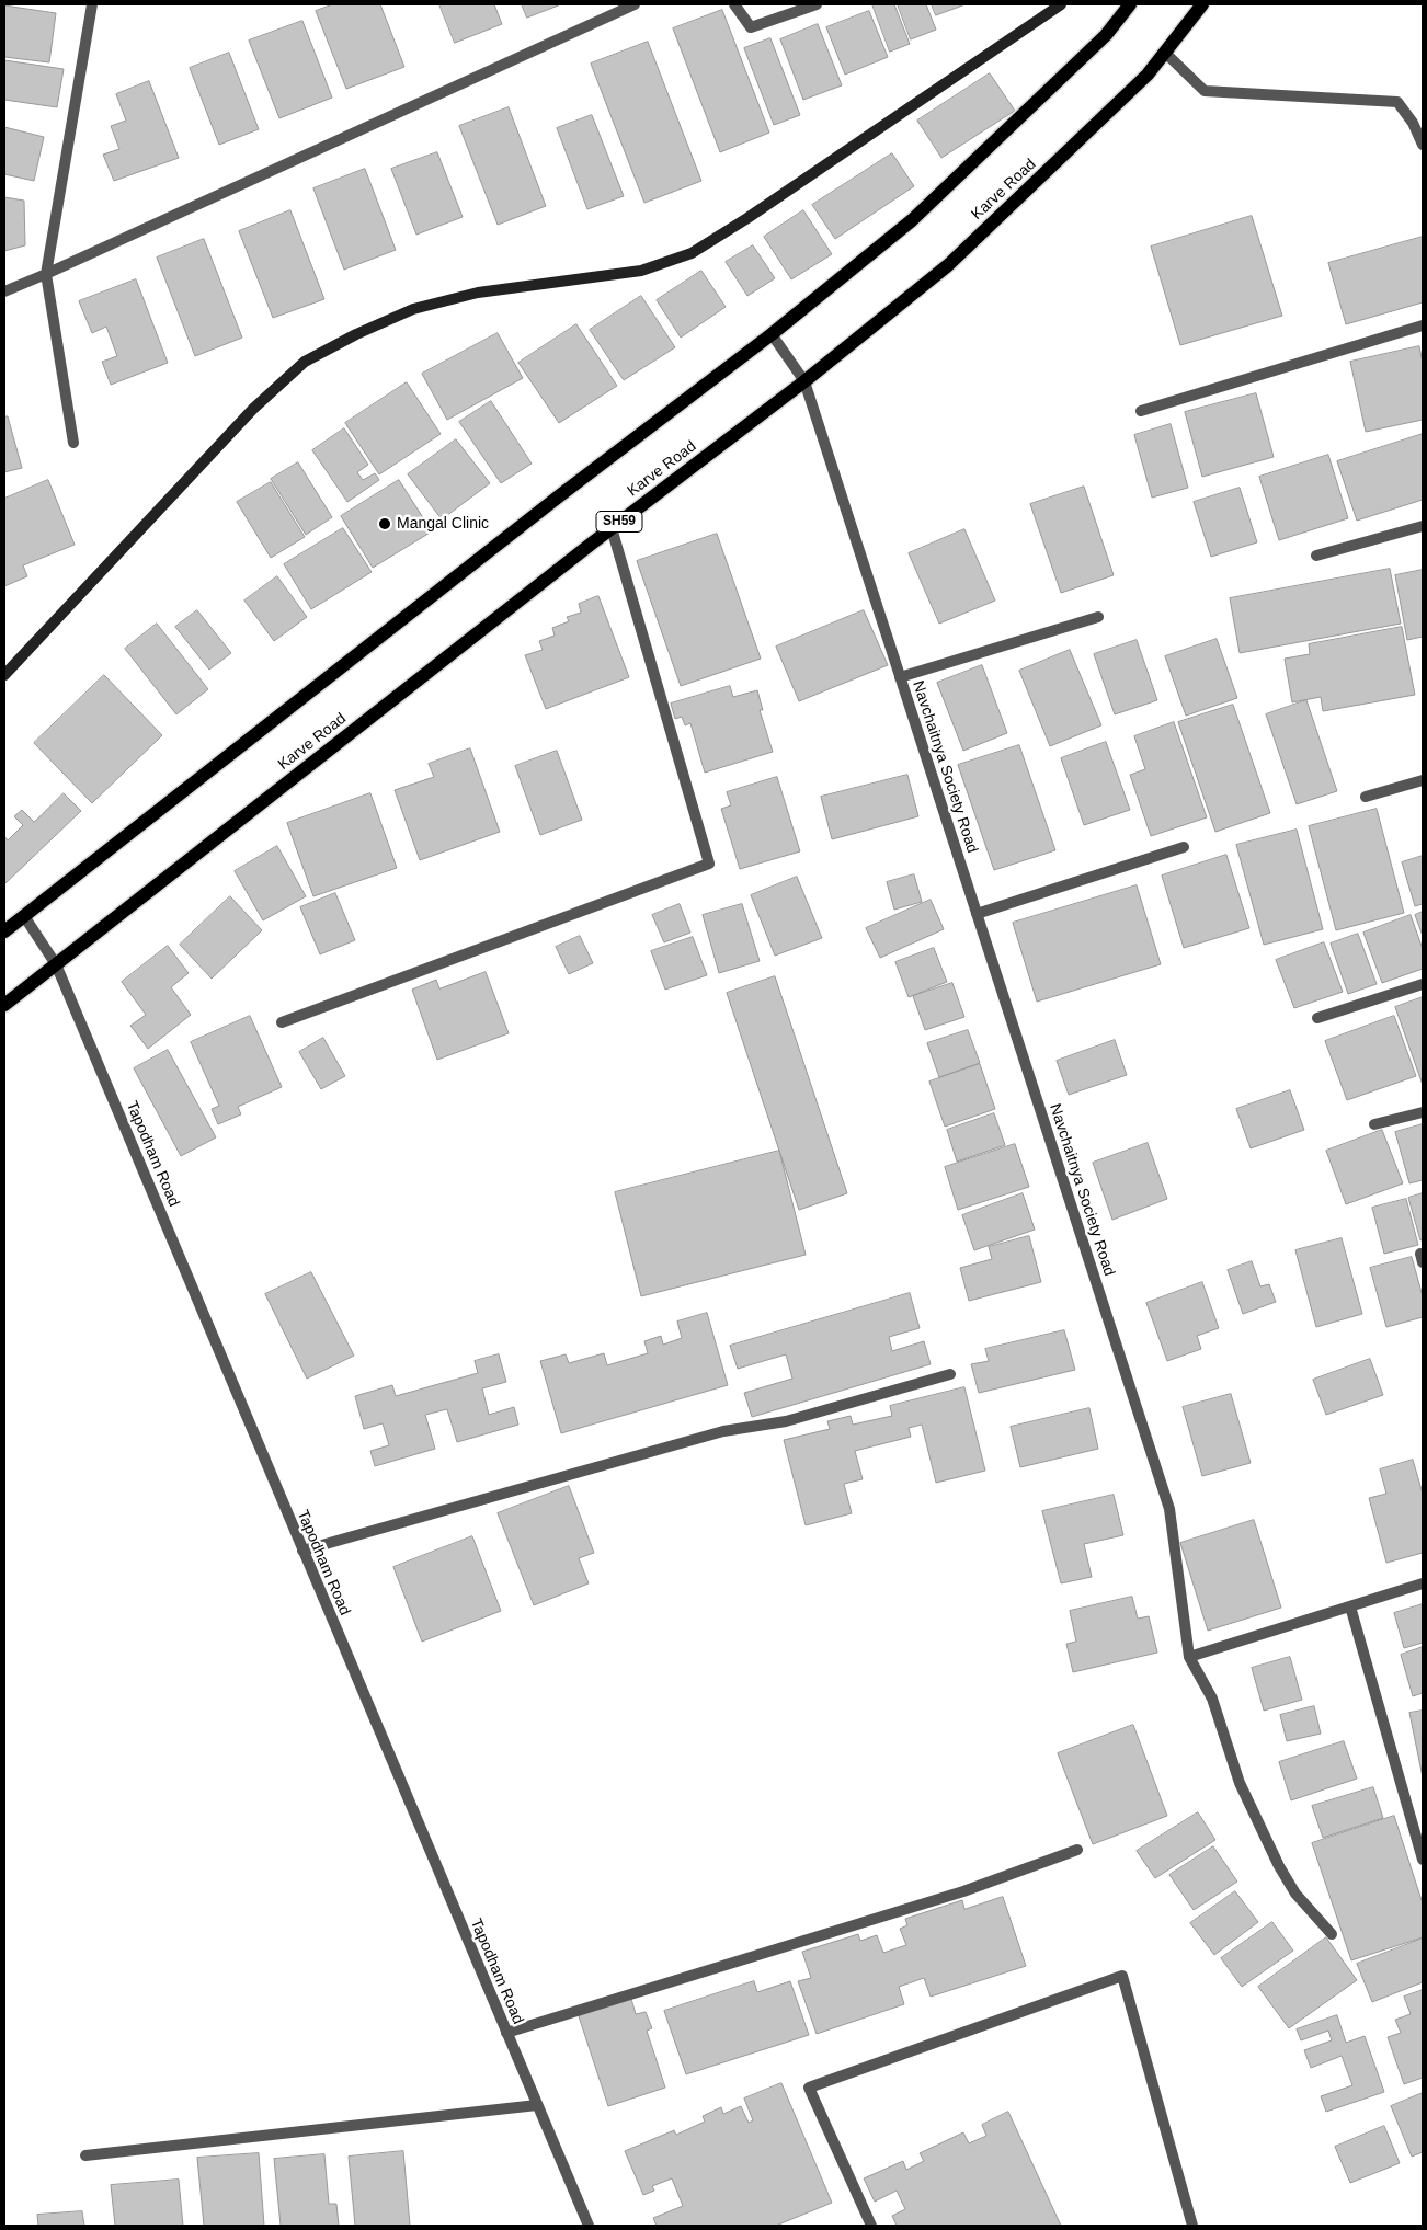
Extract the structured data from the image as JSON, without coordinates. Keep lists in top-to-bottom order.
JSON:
{
  "streets": {
    "main road": ["Karve Road", "SH59"],
    "street": ["Navchaitnya Society Road", "Tapodham Road"]
  },
  "crossings": [
    ["Karve Road", "Navchaitnya Society Road"],
    ["Karve Road", "Tapodham Road"]
  ],
  "places": ["Mangal Clinic"]
}
